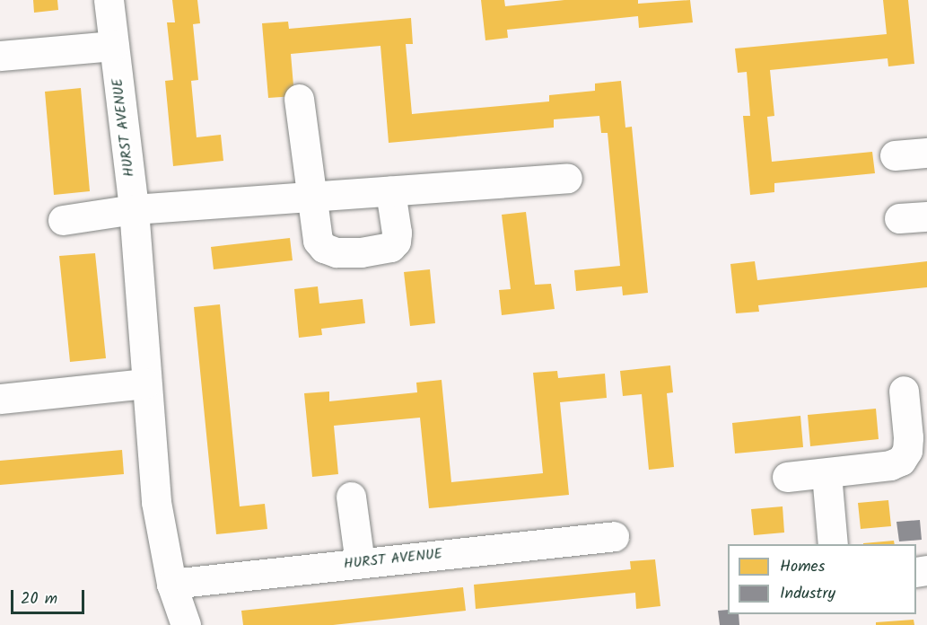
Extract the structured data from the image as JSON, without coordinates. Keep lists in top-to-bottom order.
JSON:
{
  "streets": {
    "street": ["HURST AVENUE"]
  },
  "legend": ["Homes", "Industry"],
  "scale_bar": "20 m"
}
